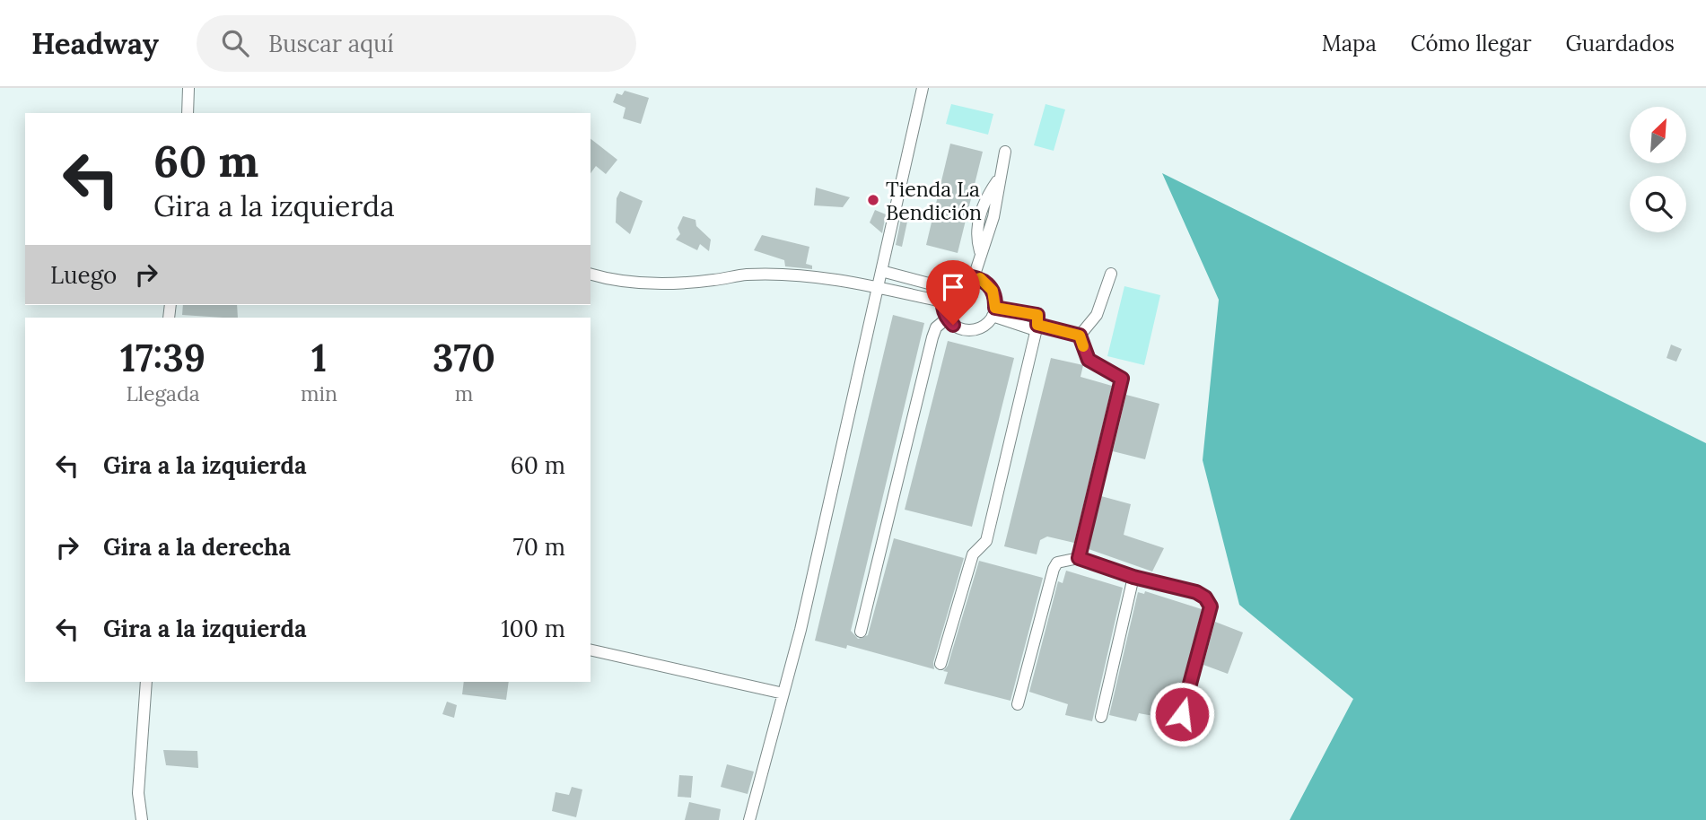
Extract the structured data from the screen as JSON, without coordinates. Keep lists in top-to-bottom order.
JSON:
{
  "places": ["Tienda La Bendición"],
  "north": "top right",
  "page": {
    "header": "Headway",
    "search": "Buscar aquí",
    "nav": ["Mapa", "Cómo llegar", "Guardados"],
    "turn": ["60 m", "Gira a la izquierda"],
    "then": "Luego",
    "eta": [
      "17:39",
      "Llegada",
      "1",
      "min",
      "370",
      "m"
    ],
    "list": [
      {
        "name": "Gira a la izquierda",
        "value": "60 m"
      },
      {
        "name": "Gira a la derecha",
        "value": "70 m"
      },
      {
        "name": "Gira a la izquierda",
        "value": "100 m"
      }
    ]
  }
}
